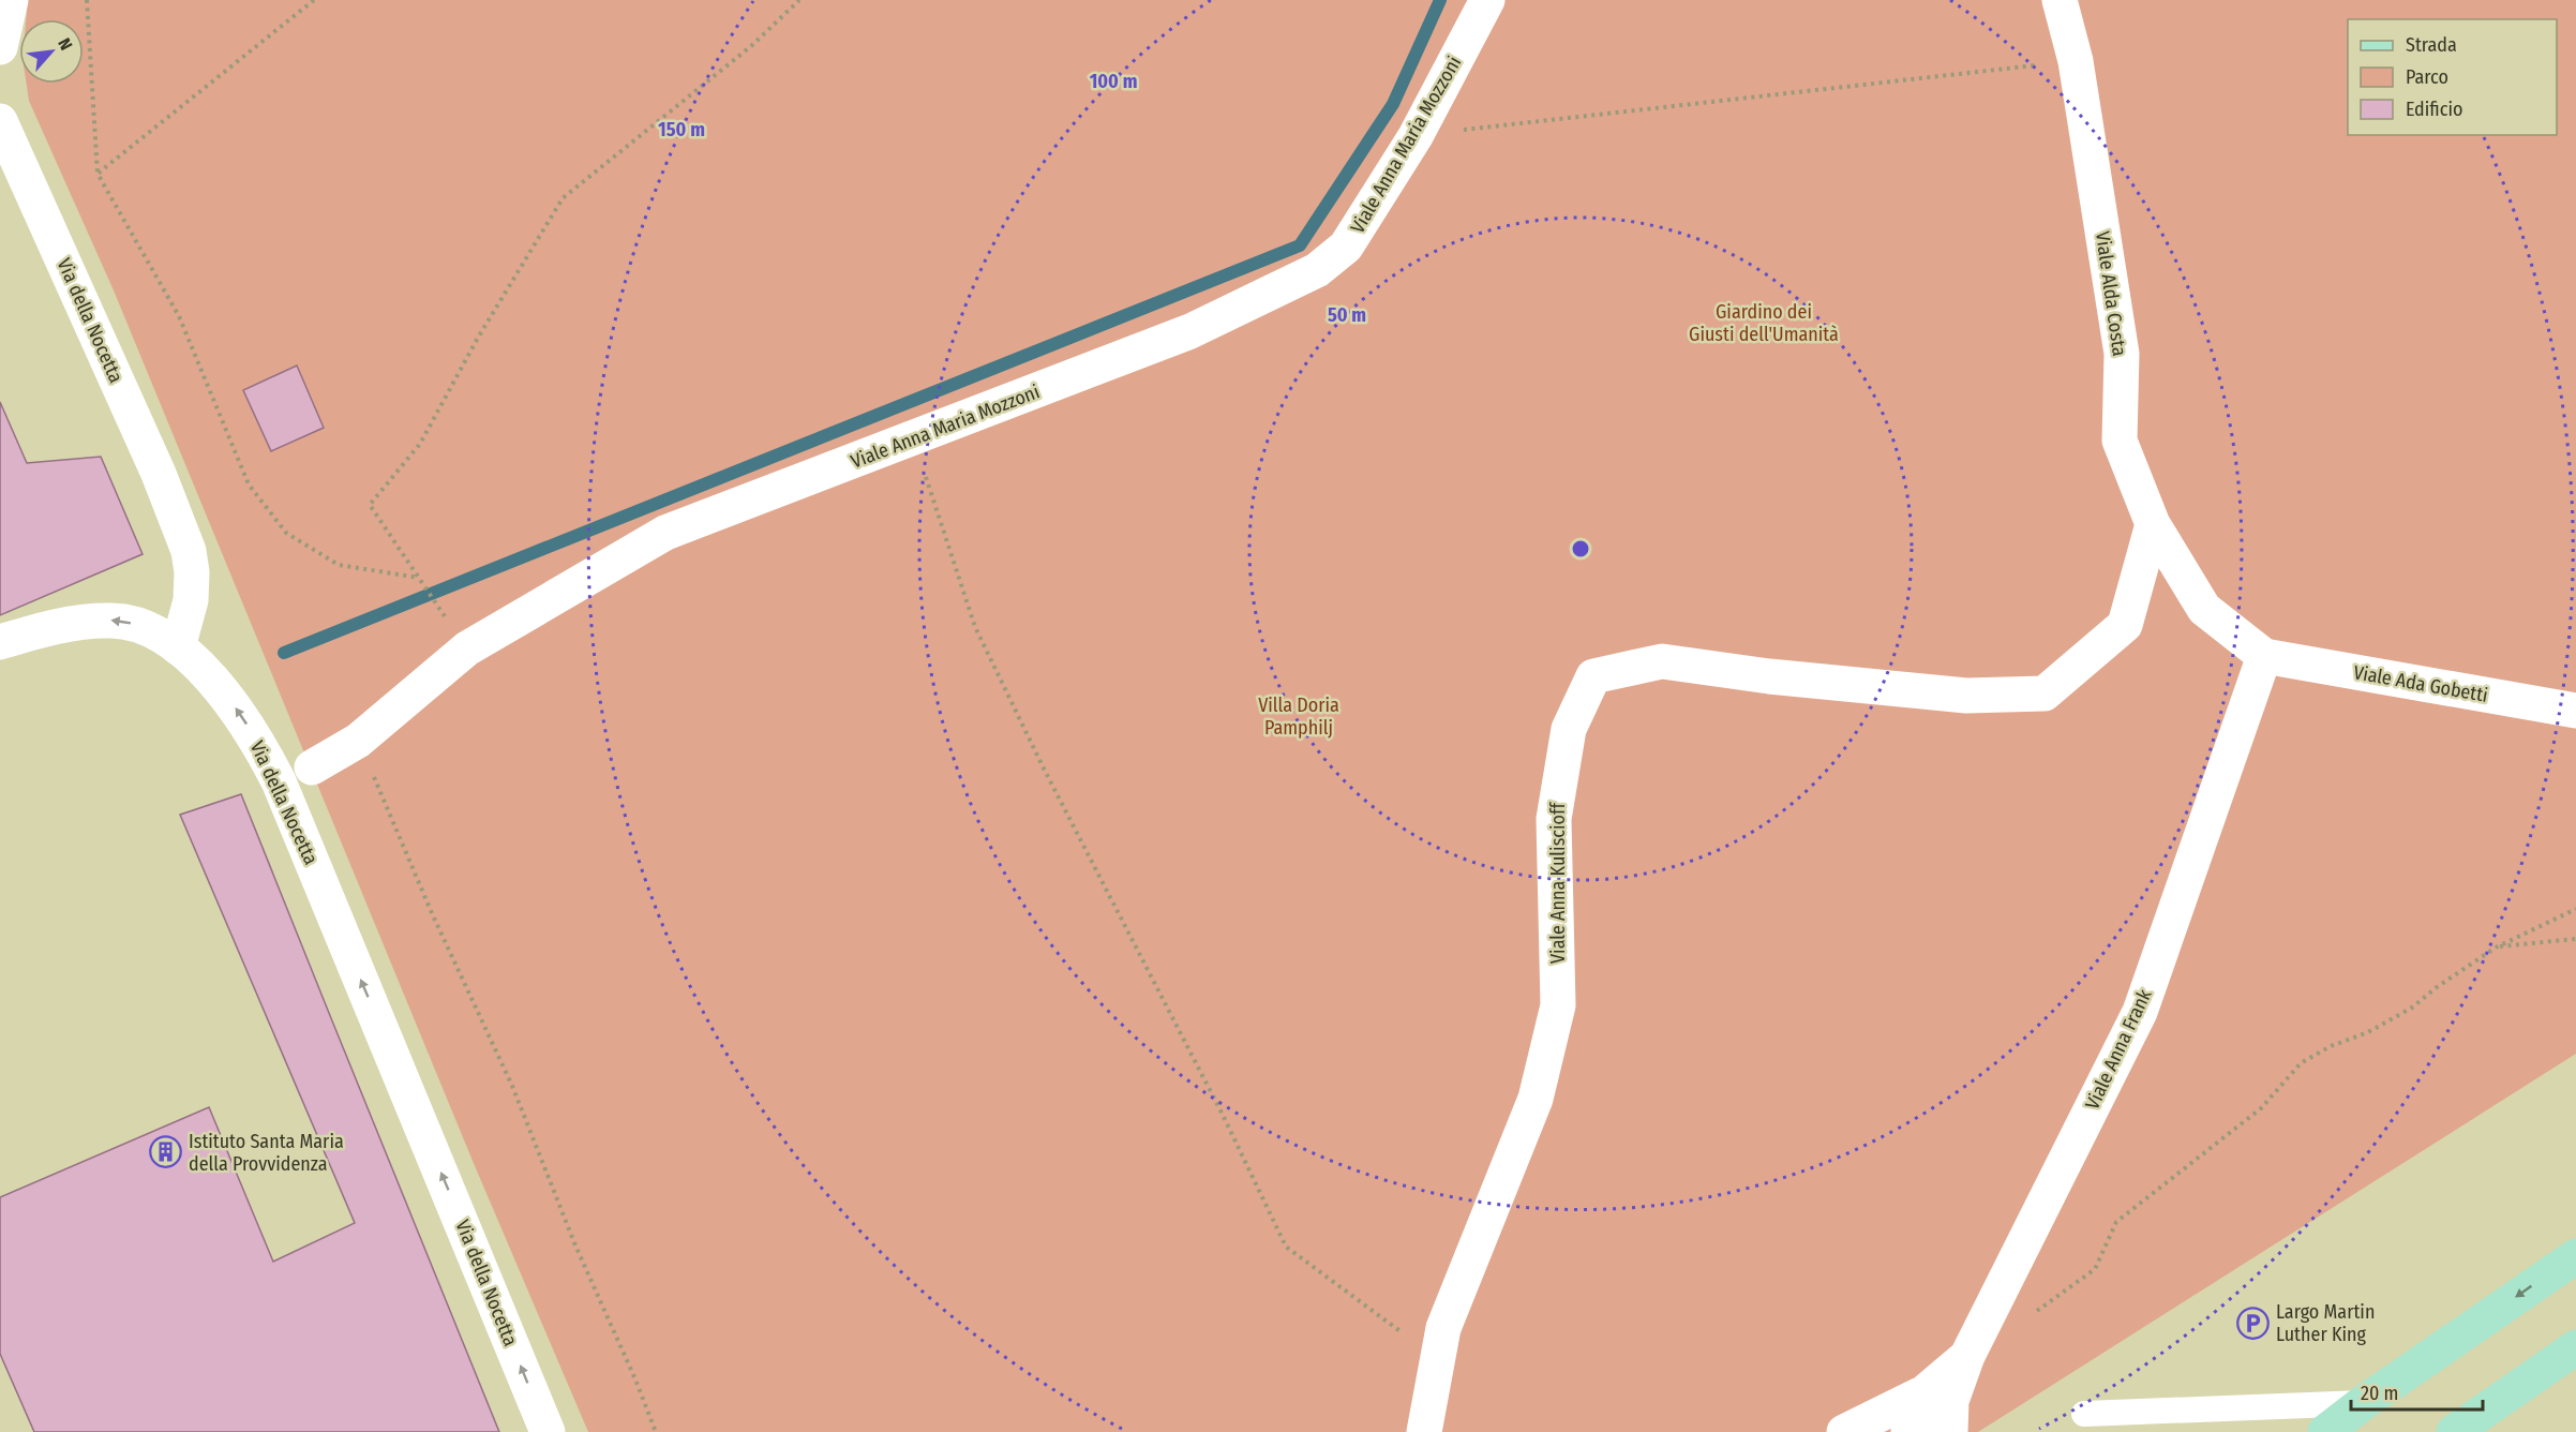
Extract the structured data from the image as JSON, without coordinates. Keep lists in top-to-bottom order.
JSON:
{
  "streets": {
    "street": [
      "Viale Anna Maria Mozzoni",
      "Viale Alda Costa",
      "Via della Nocetta",
      "Viale Ada Gobetti",
      "Viale Anna Kuliscioff",
      "Viale Anna Frank"
    ]
  },
  "crossings": [
    ["Viale Alda Costa", "Viale Ada Gobetti"],
    ["Viale Alda Costa", "Viale Anna Kuliscioff"],
    ["Viale Alda Costa", "Viale Anna Frank"],
    ["Viale Ada Gobetti", "Viale Anna Frank"]
  ],
  "one_way": ["Via della Nocetta"],
  "parks": ["Giardino dei Giusti dell'Umanità", "Villa Doria Pamphilj"],
  "places": {
    "building": ["Istituto Santa Maria della Provvidenza"],
    "parking": ["Largo Martin Luther King"]
  },
  "legend": ["Strada", "Parco", "Edificio"],
  "scale_bar": "20 m",
  "north": "top right",
  "rings": ["100 m", "150 m", "50 m"]
}
